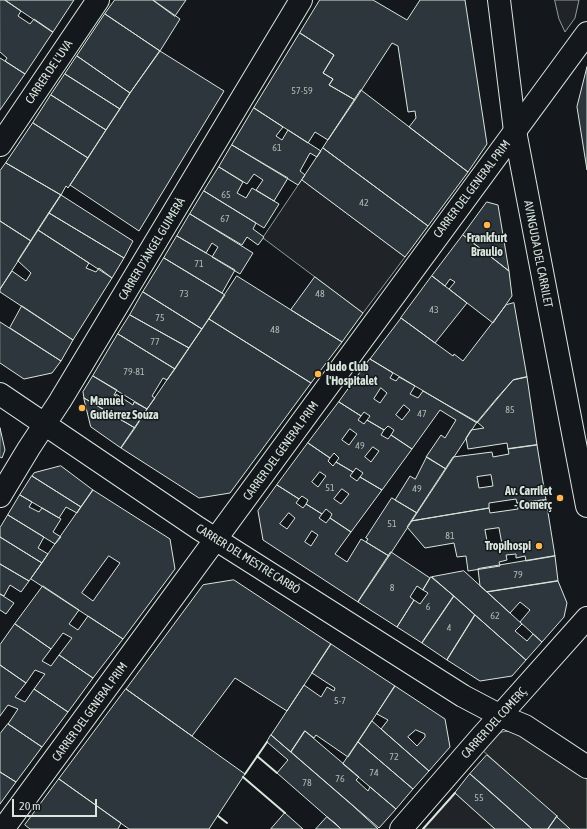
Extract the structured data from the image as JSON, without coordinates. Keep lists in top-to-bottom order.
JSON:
{
  "streets": {
    "street": [
      "CARRER DE L'UVA",
      "CARRER DEL GENERAL PRIM",
      "CARRER D'ÀNGEL GUIMERÀ",
      "AVINGUDA DEL CARRILET",
      "CARRER DEL MESTRE CARBÓ",
      "CARRER DEL COMERÇ"
    ]
  },
  "crossings": [
    ["CARRER DEL GENERAL PRIM", "AVINGUDA DEL CARRILET"],
    ["CARRER DEL GENERAL PRIM", "CARRER DEL MESTRE CARBÓ"],
    ["CARRER D'ÀNGEL GUIMERÀ", "CARRER DEL MESTRE CARBÓ"],
    ["CARRER DEL MESTRE CARBÓ", "CARRER DEL COMERÇ"]
  ],
  "places": [
    "Frankfurt Braulio",
    "Judo Club l'Hospitalet",
    "Manuel Gutiérrez Souza",
    "Av. Carrilet - Comerç",
    "Tropihospi"
  ],
  "house_numbers": [
    "57-59",
    "61",
    "65",
    "42",
    "67",
    "71",
    "73",
    "48",
    "43",
    "75",
    "48",
    "77",
    "79-81",
    "85",
    "47",
    "49",
    "51",
    "49",
    "51",
    "81",
    "79",
    "8",
    "6",
    "62",
    "4",
    "5-7",
    "72",
    "74",
    "76",
    "78",
    "55"
  ],
  "scale_bar": "20 m"
}
